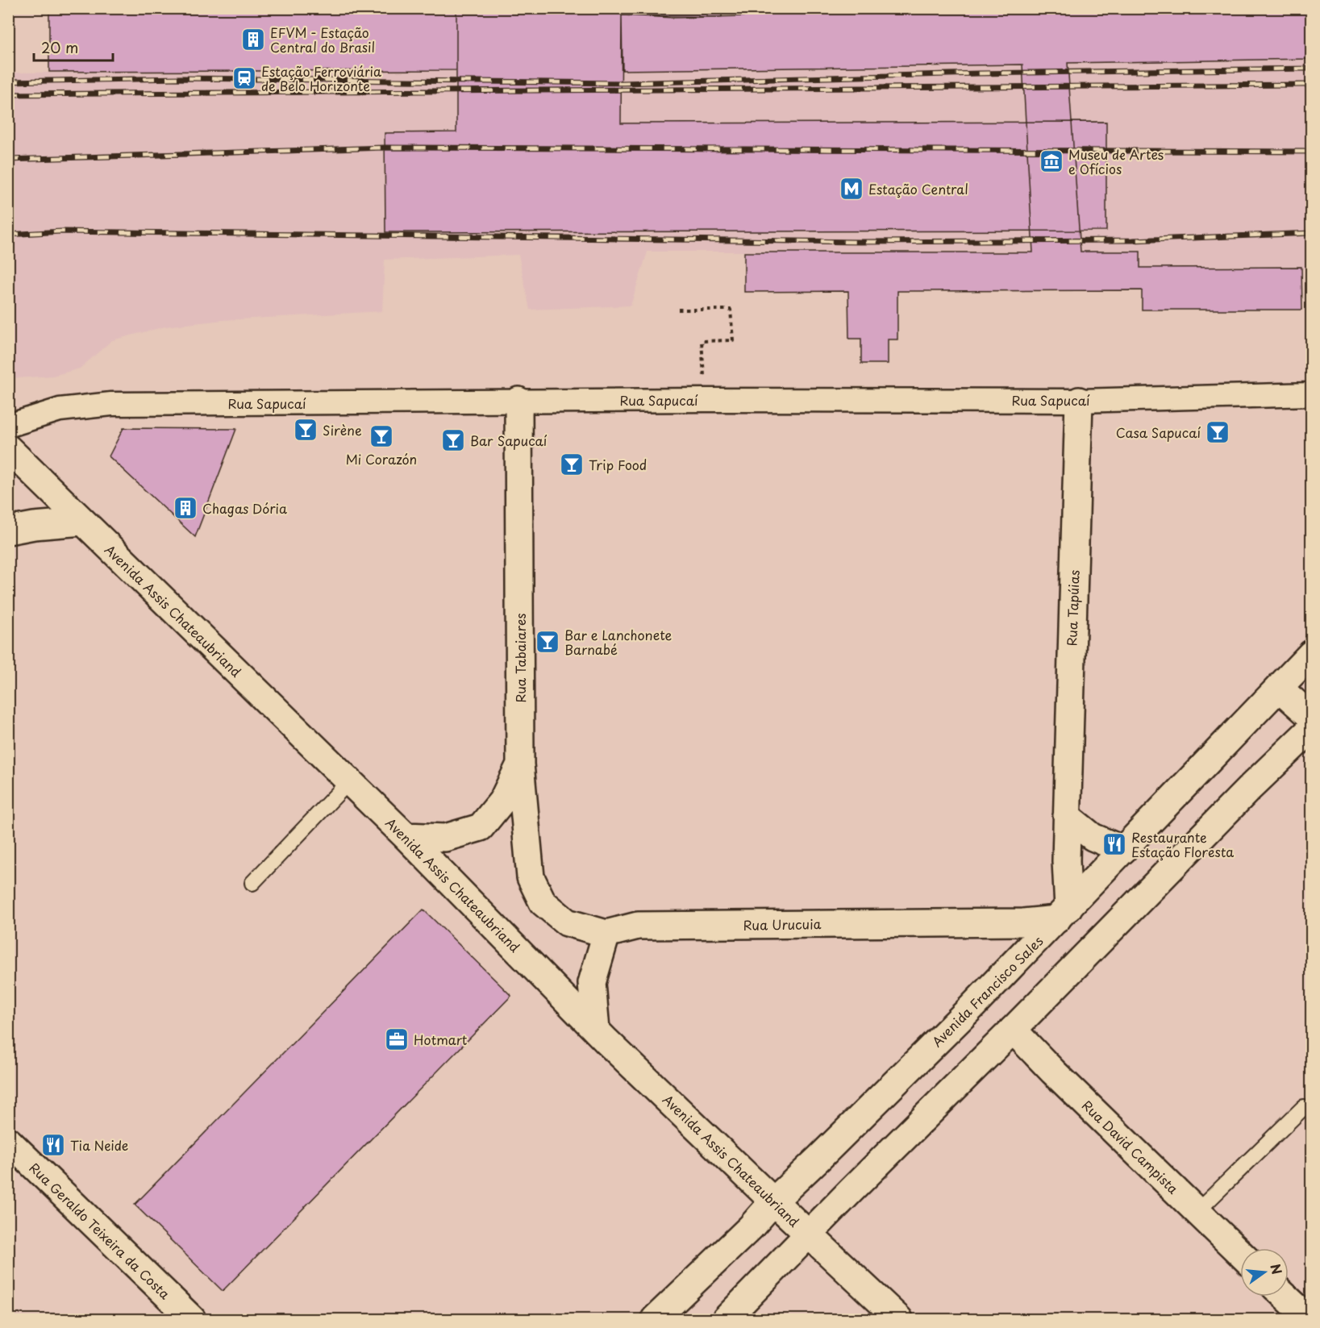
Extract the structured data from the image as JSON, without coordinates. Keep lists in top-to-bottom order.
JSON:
{
  "streets": {
    "street": [
      "Rua Sapucaí",
      "Rua Tapúias",
      "Avenida Assis Chateaubriand",
      "Rua Tabaiares",
      "Rua Urucuia",
      "Avenida Francisco Sales",
      "Rua David Campista",
      "Rua Geraldo Teixeira da Costa"
    ]
  },
  "crossings": [
    ["Rua Sapucaí", "Rua Tapúias"],
    ["Rua Sapucaí", "Rua Tabaiares"],
    ["Rua Tapúias", "Rua Urucuia"],
    ["Rua Tapúias", "Avenida Francisco Sales"],
    ["Avenida Assis Chateaubriand", "Rua Tabaiares"],
    ["Avenida Assis Chateaubriand", "Avenida Francisco Sales"],
    ["Rua Urucuia", "Avenida Francisco Sales"]
  ],
  "places": {
    "building": ["EFVM - Estação Central do Brasil", "Chagas Dória"],
    "station": ["Estação Ferroviária de Belo Horizonte"],
    "museum": ["Museu de Artes e Ofícios"],
    "metro station": ["Estação Central"],
    "bar": [
      "Sirène",
      "Casa Sapucaí",
      "Mi Corazón",
      "Bar Sapucaí",
      "Trip Food",
      "Bar e Lanchonete Barnabé"
    ],
    "restaurant": ["Restaurante Estação Floresta", "Tia Neide"],
    "office": ["Hotmart"]
  },
  "scale_bar": "20 m",
  "north": "right"
}
